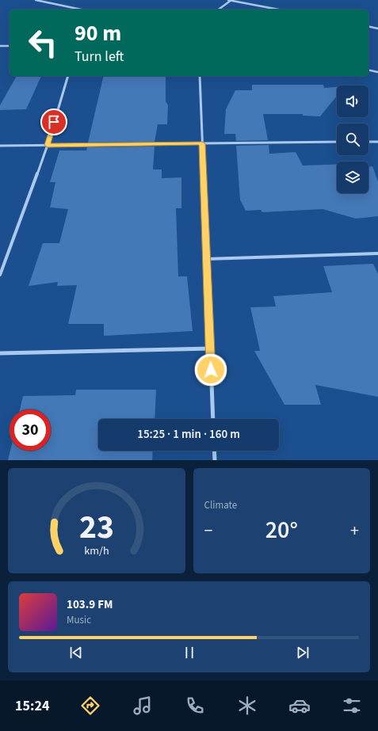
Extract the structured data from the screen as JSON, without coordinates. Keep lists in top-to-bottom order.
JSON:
{
  "page": {
    "turn": ["90 m", "Turn left"],
    "limit": "30",
    "trip": "15:25 · 1 min · 160 m",
    "tile": "Climate",
    "heat": ["−", "20°", "+"],
    "song": ["103.9 FM", "Music"],
    "tabs": "15:24",
    "gauge": ["23", "km/h"]
  }
}
